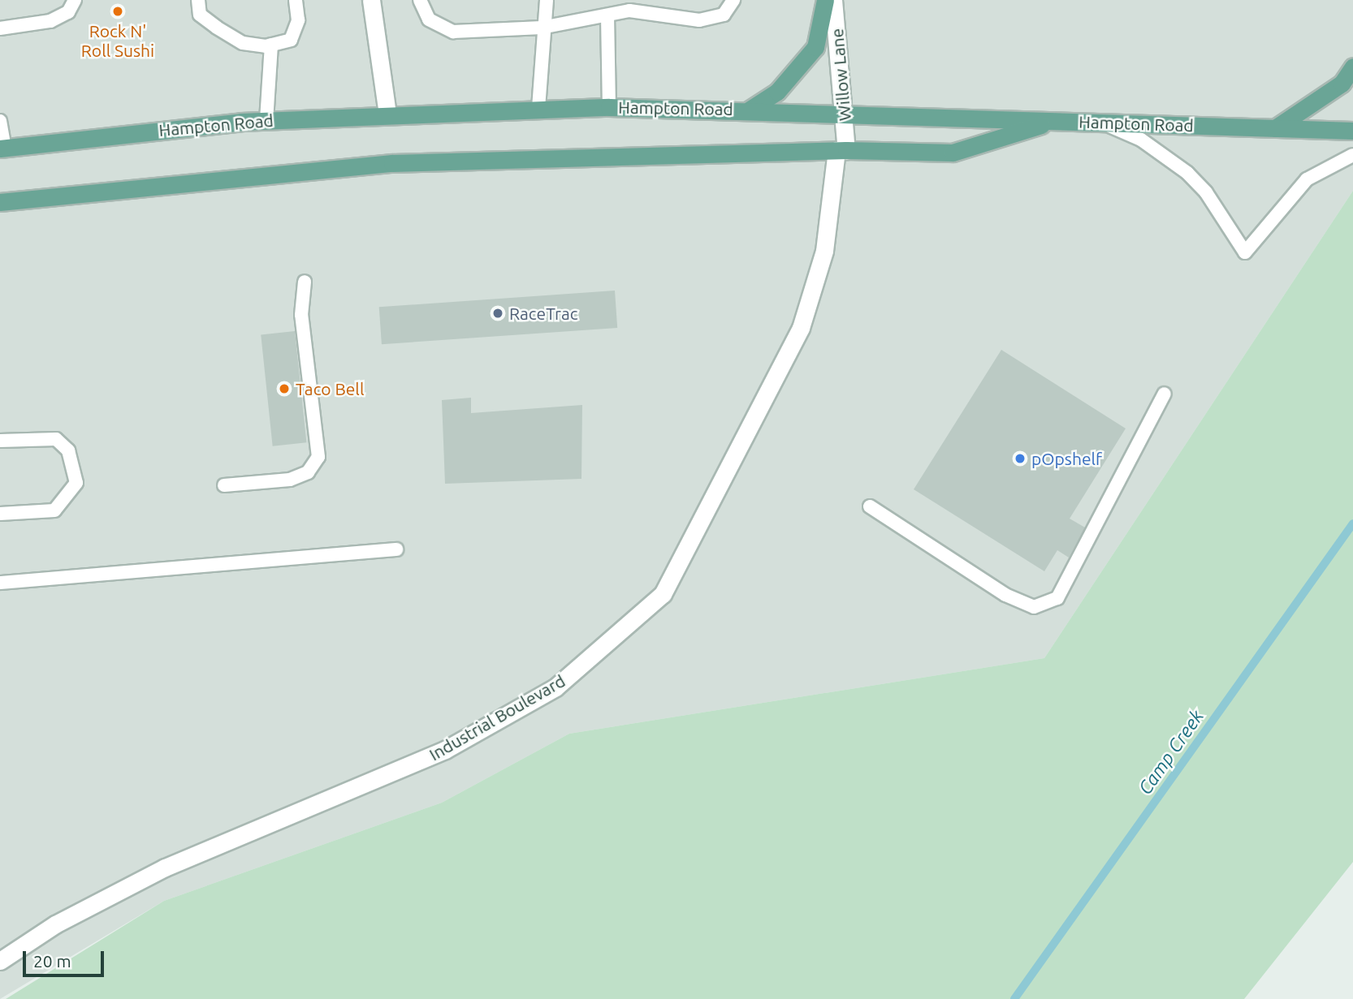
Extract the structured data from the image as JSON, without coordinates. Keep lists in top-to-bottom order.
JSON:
{
  "streets": {
    "main road": ["Hampton Road"],
    "street": ["Willow Lane", "Industrial Boulevard"]
  },
  "crossings": [
    ["Willow Lane", "Hampton Road"],
    ["Willow Lane", "Industrial Boulevard"]
  ],
  "water": ["Camp Creek"],
  "places": [
    "Rock N' Roll Sushi",
    "RaceTrac",
    "Taco Bell",
    "pOpshelf"
  ],
  "scale_bar": "20 m"
}
